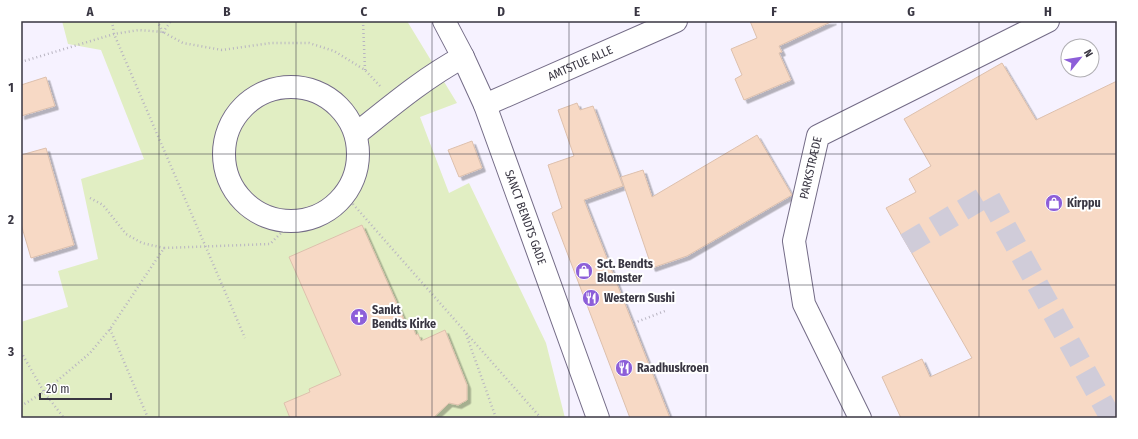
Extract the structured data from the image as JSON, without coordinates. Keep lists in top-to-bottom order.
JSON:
{
  "streets": {
    "street": ["AMTSTUE ALLE", "PARKSTRÆDE", "SANCT BENDTS GADE"]
  },
  "crossings": [
    ["AMTSTUE ALLE", "SANCT BENDTS GADE"]
  ],
  "places": {
    "shop": ["Kirppu", "Sct. Bendts Blomster"],
    "restaurant": ["Western Sushi", "Raadhuskroen"],
    "church": ["Sankt Bendts Kirke"]
  },
  "scale_bar": "20 m",
  "north": "top right",
  "grid": {
    "columns": [
      "A",
      "B",
      "C",
      "D",
      "E",
      "F",
      "G",
      "H"
    ],
    "rows": ["1", "2", "3"]
  }
}
